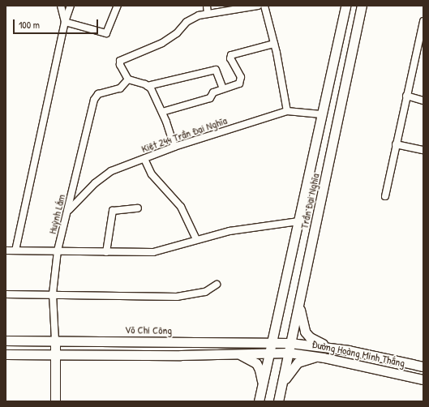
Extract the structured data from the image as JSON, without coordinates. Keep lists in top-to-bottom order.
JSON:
{
  "streets": {
    "main road": ["Trần Đại Nghĩa", "Võ Chí Công", "Đường Hoàng Minh Thắng"],
    "street": ["Kiệt 244 Trần Đại Nghĩa", "Huỳnh Lắm"]
  },
  "crossings": [
    ["Kiệt 244 Trần Đại Nghĩa", "Trần Đại Nghĩa"],
    ["Kiệt 244 Trần Đại Nghĩa", "Huỳnh Lắm"],
    ["Trần Đại Nghĩa", "Võ Chí Công"],
    ["Trần Đại Nghĩa", "Đường Hoàng Minh Thắng"],
    ["Huỳnh Lắm", "Võ Chí Công"],
    ["Võ Chí Công", "Đường Hoàng Minh Thắng"]
  ],
  "scale_bar": "100 m"
}
